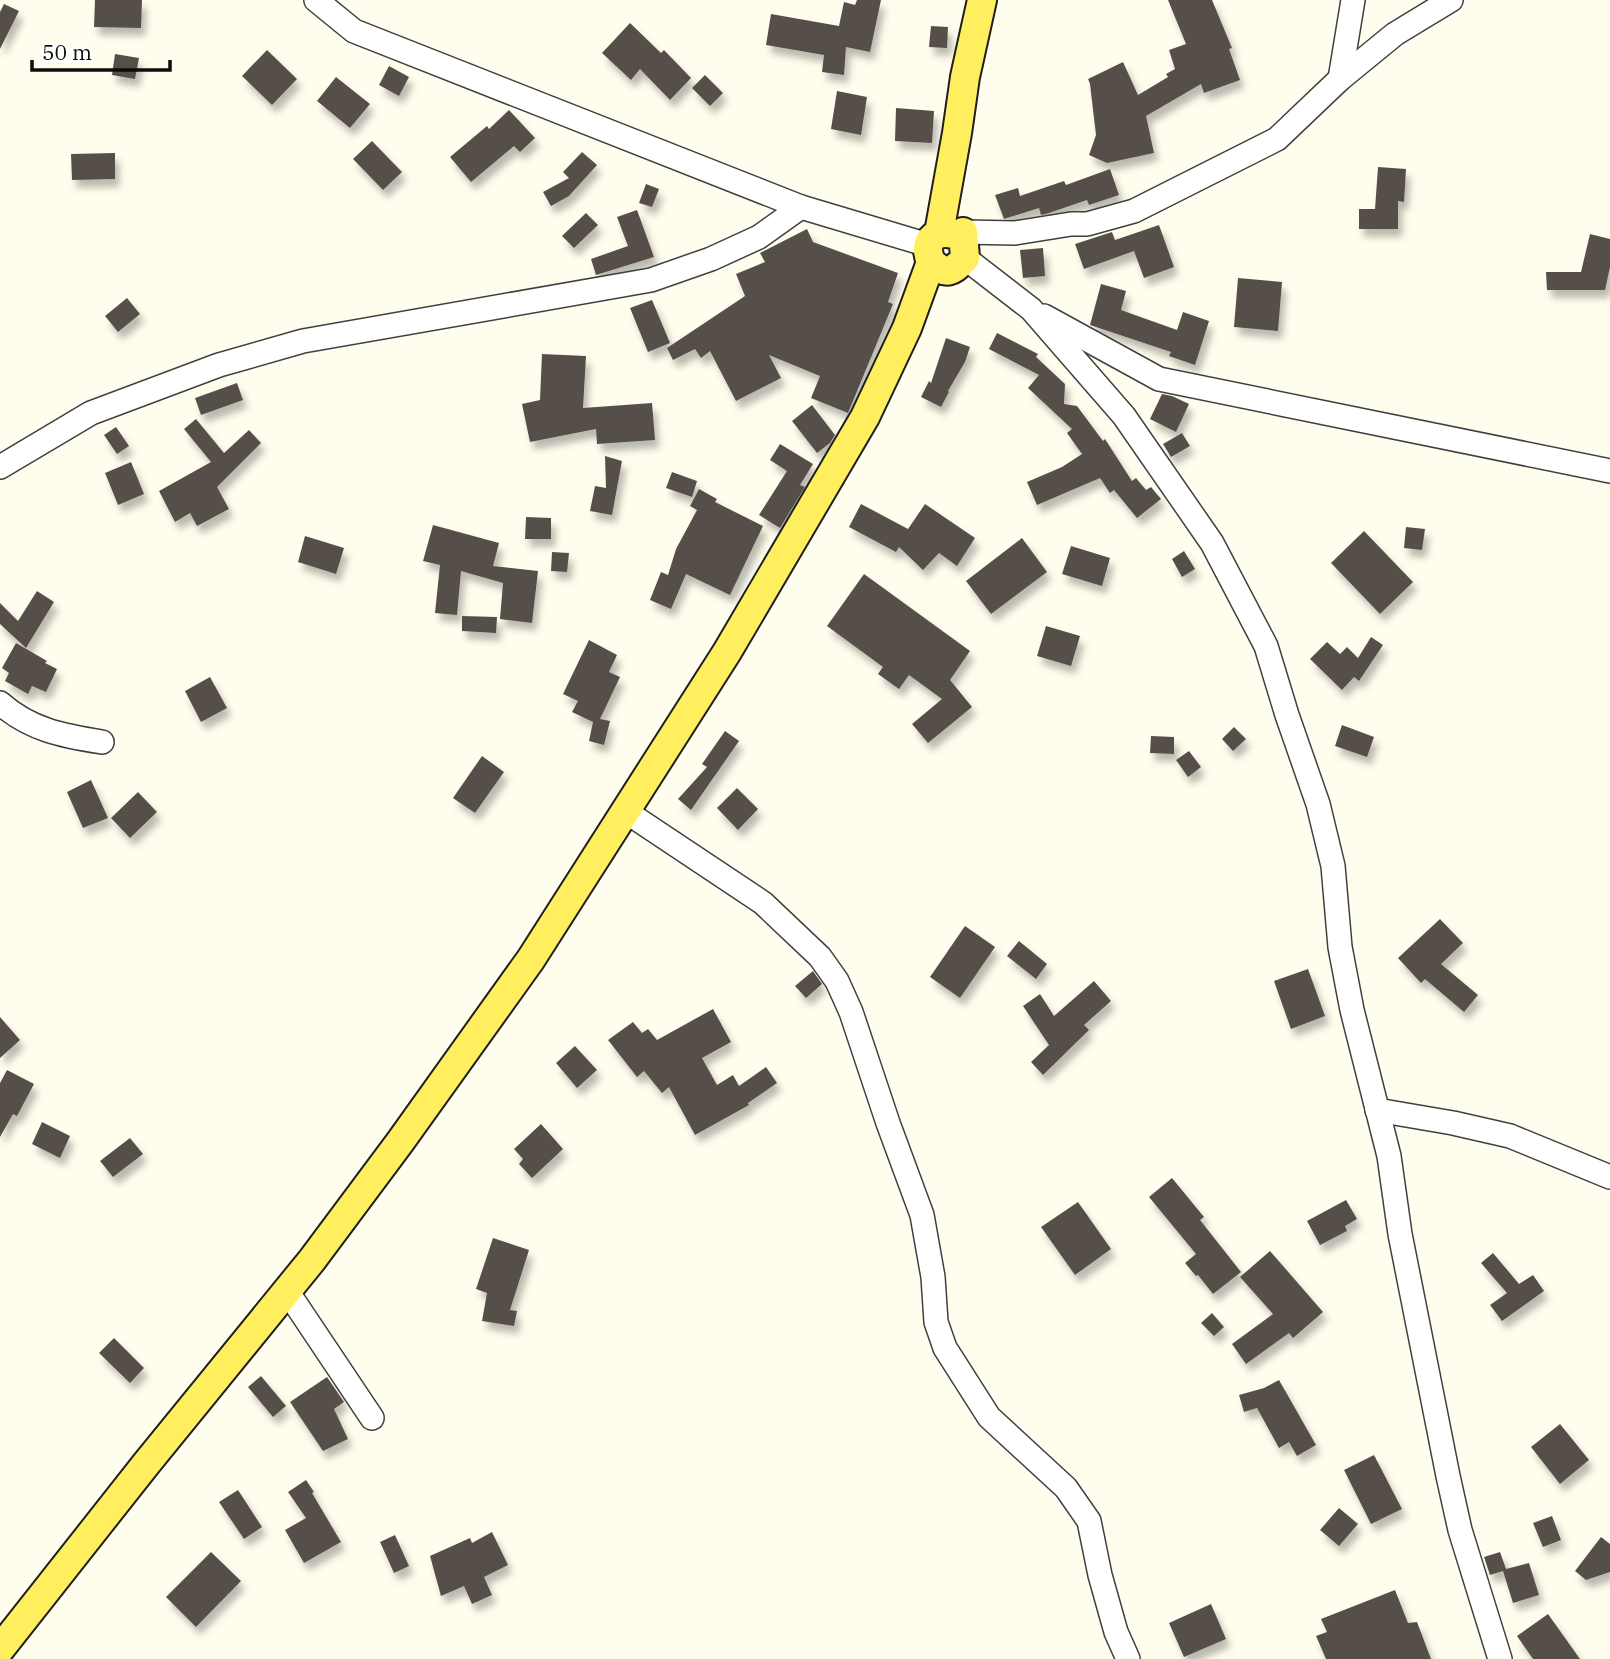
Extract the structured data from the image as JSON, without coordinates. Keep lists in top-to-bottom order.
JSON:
{
  "scale_bar": "50 m"
}
